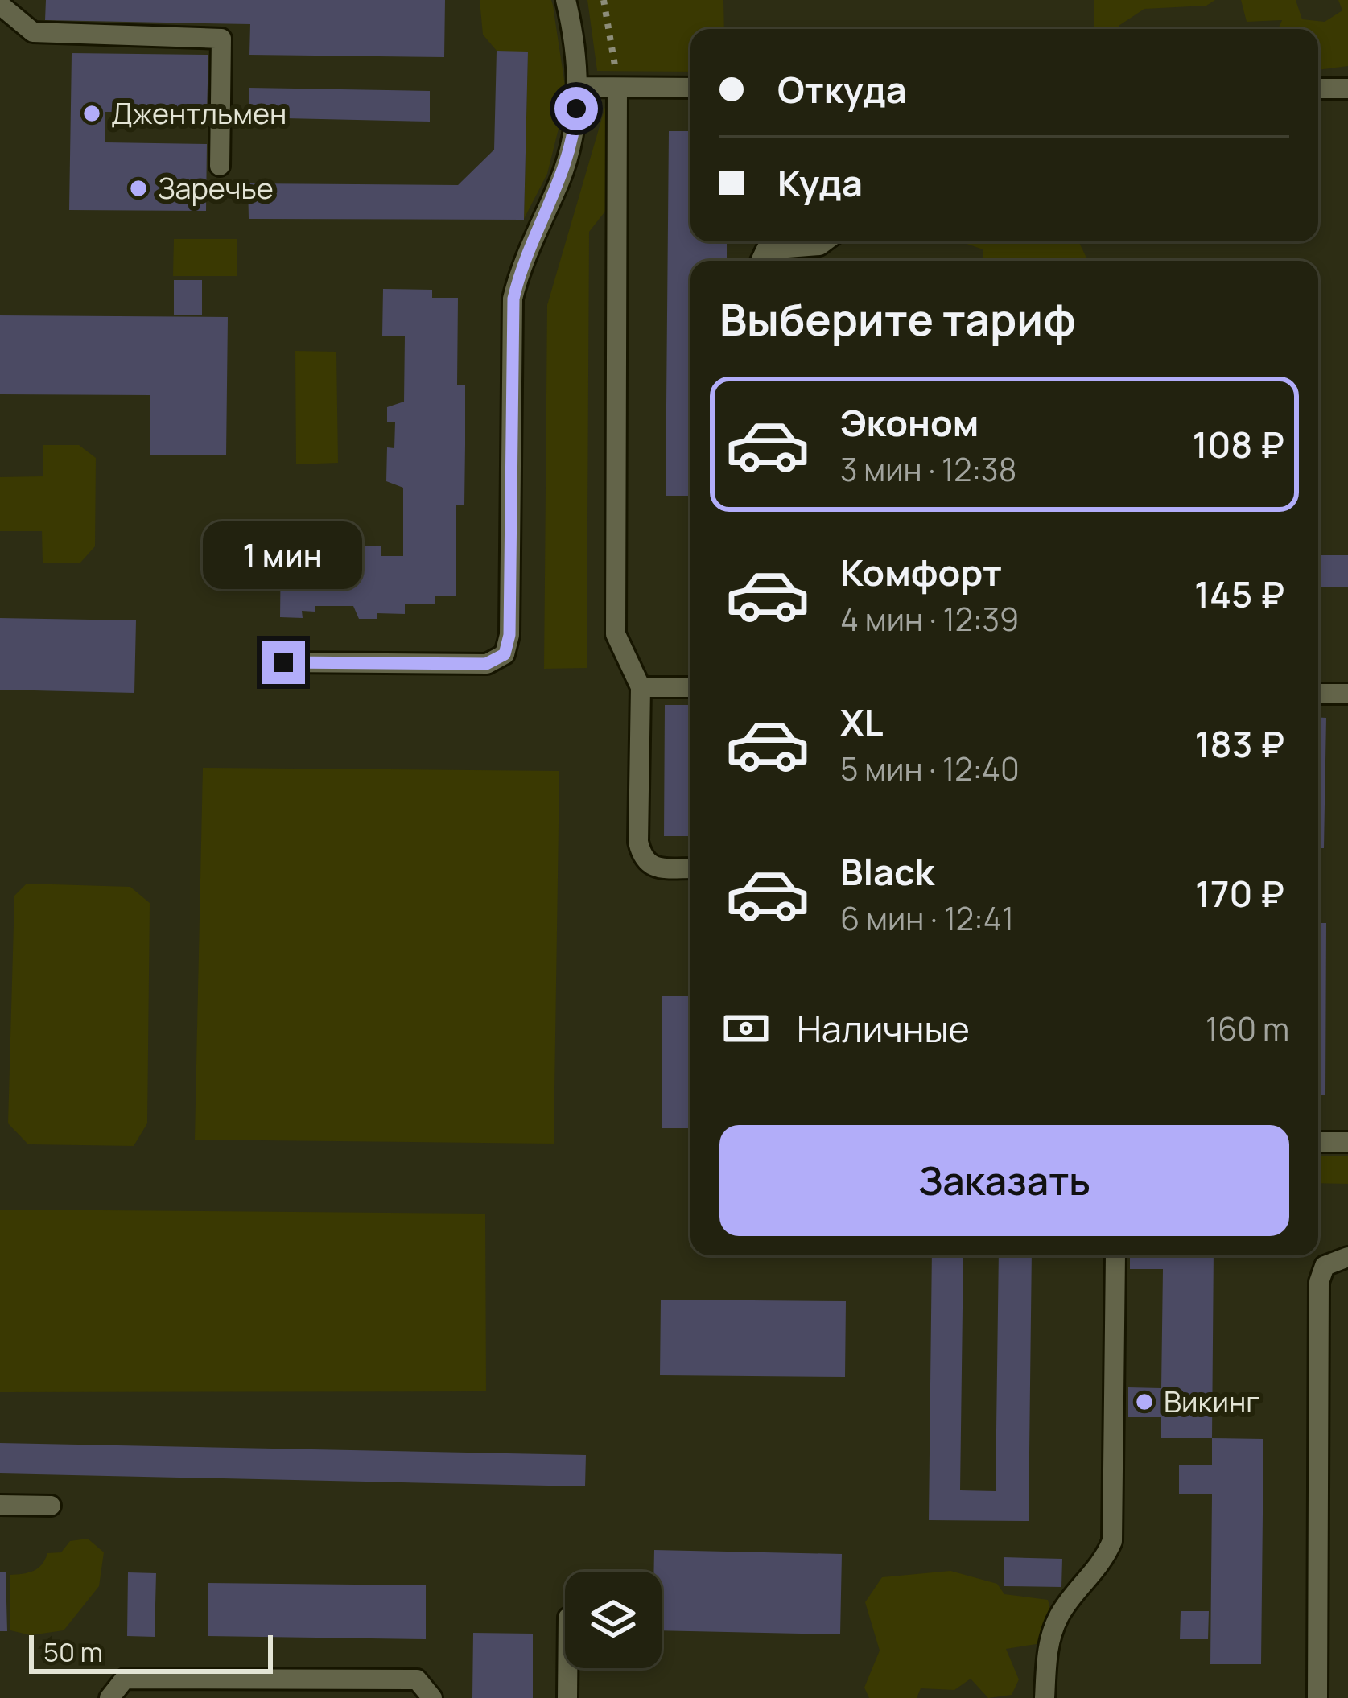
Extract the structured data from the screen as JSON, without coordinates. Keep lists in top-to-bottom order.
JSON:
{
  "places": ["Джентльмен", "Заречье", "Викинг"],
  "scale_bar": "50 m",
  "page": {
    "banner": ["Откуда", "Куда"],
    "heading": "Выберите тариф",
    "list": [
      {
        "name": "Эконом",
        "note": "3 мин · 12:38",
        "value": "108 ₽"
      },
      {
        "name": "Комфорт",
        "note": "4 мин · 12:39",
        "value": "145 ₽"
      },
      {
        "name": "XL",
        "note": "5 мин · 12:40",
        "value": "183 ₽"
      },
      {
        "name": "Black",
        "note": "6 мин · 12:41",
        "value": "170 ₽"
      }
    ],
    "bubble": "1 мин",
    "pay": ["Наличные", "160 m"],
    "buttons": "Заказать",
    "scale": "50 m"
  }
}
